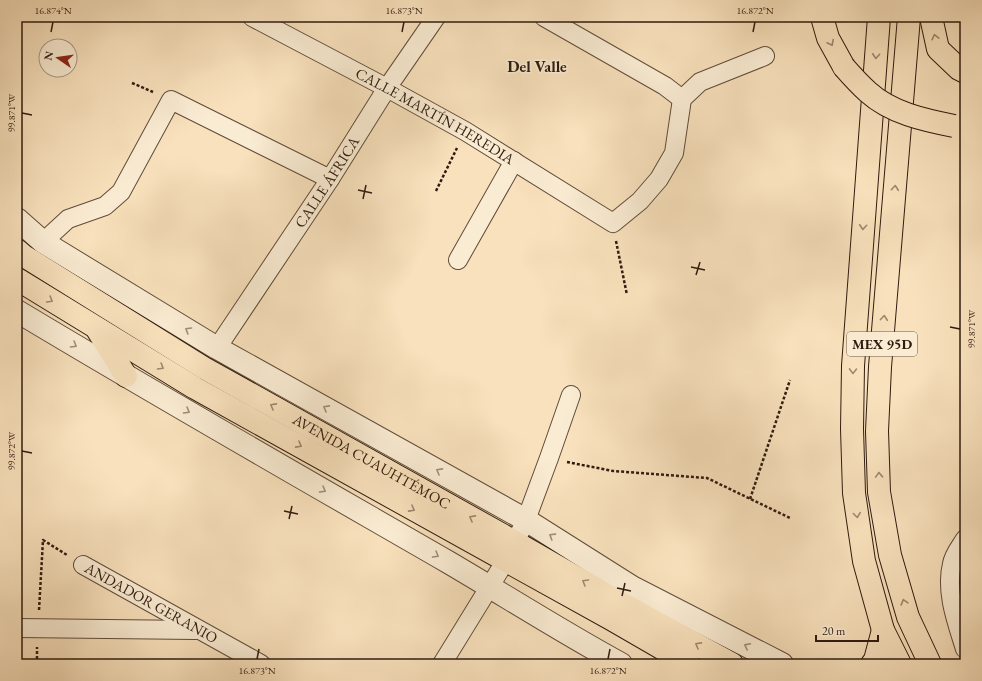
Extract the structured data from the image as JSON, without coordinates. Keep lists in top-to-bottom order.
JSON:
{
  "streets": {
    "main road": ["MEX 95D", "AVENIDA CUAUHTÉMOC"],
    "street": ["CALLE MARTÍN HEREDIA", "CALLE ÁFRICA", "ANDADOR GERANIO"]
  },
  "crossings": [
    ["CALLE MARTÍN HEREDIA", "CALLE ÁFRICA"]
  ],
  "districts": ["Del Valle"],
  "scale_bar": "20 m",
  "north": "left",
  "coordinates": [
    "16.874°N",
    "16.873°N",
    "16.872°N",
    "99.871°W",
    "99.872°W"
  ]
}
